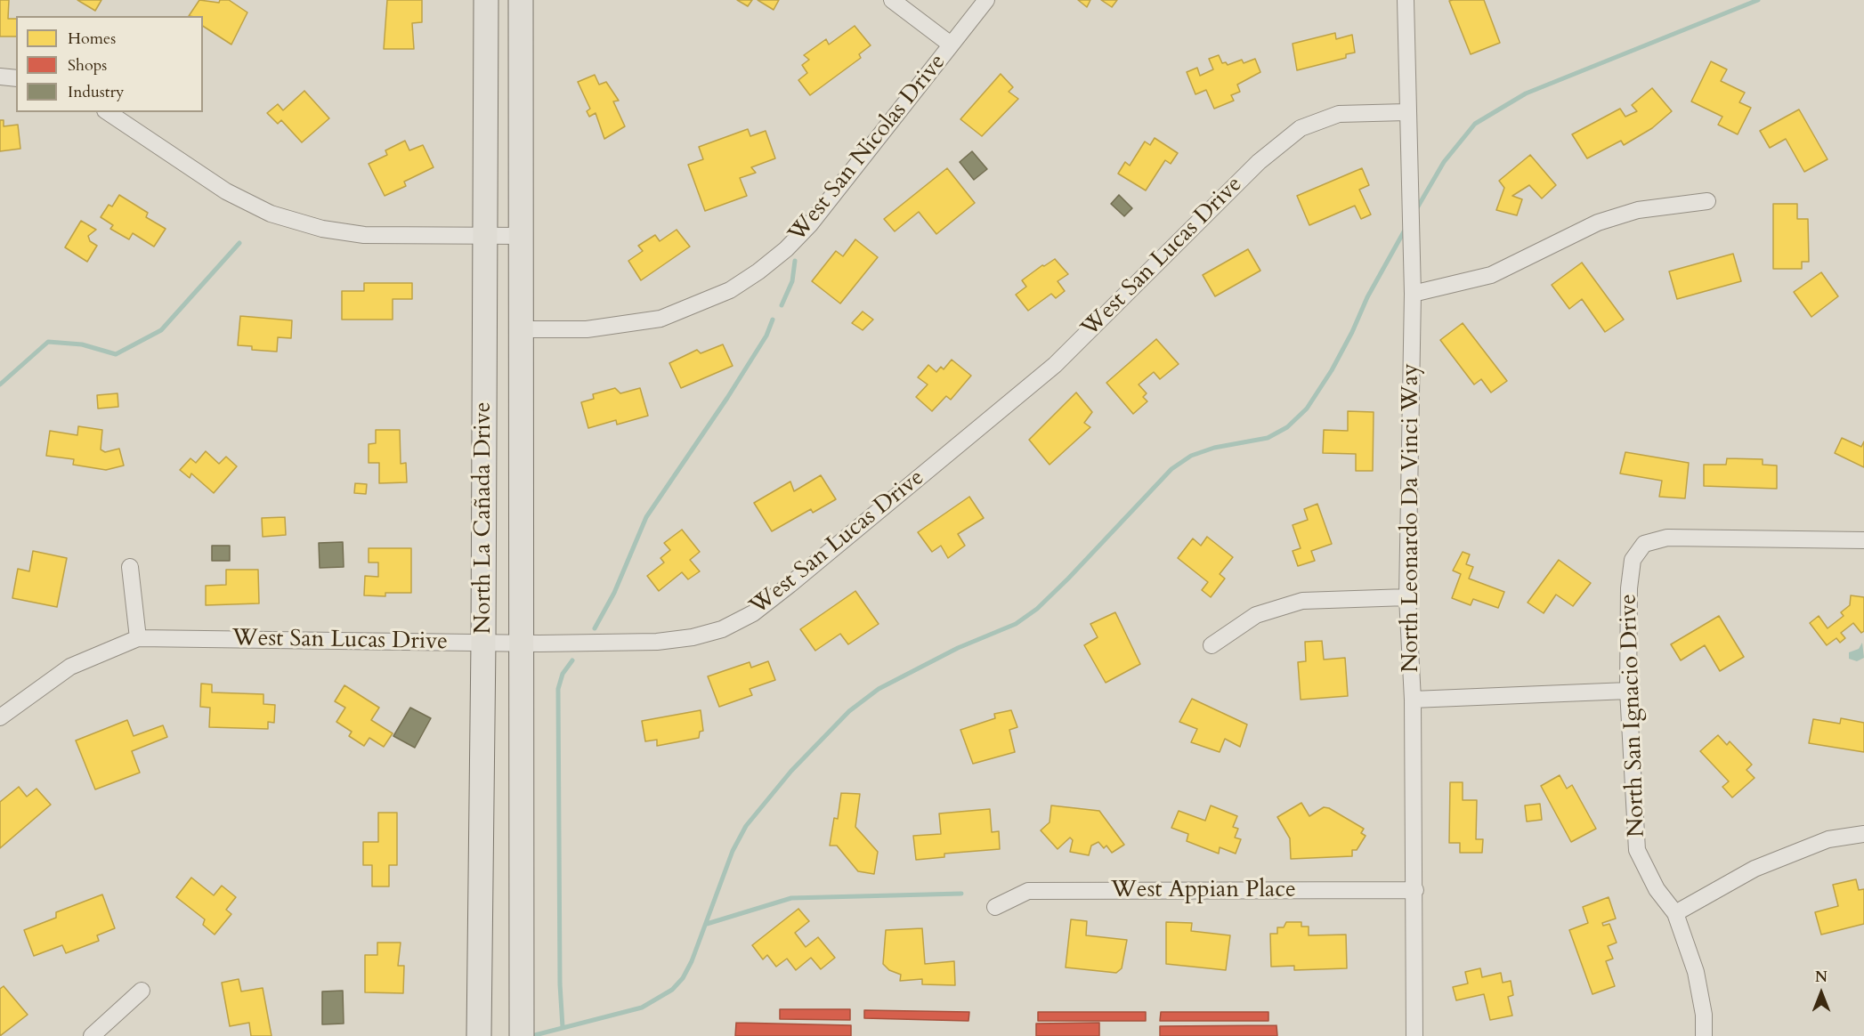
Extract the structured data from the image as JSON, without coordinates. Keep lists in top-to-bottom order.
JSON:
{
  "streets": {
    "main road": ["North La Cañada Drive"],
    "street": [
      "West San Nicolas Drive",
      "West San Lucas Drive",
      "North Leonardo Da Vinci Way",
      "North San Ignacio Drive",
      "West Appian Place"
    ]
  },
  "crossings": [
    ["West San Nicolas Drive", "North La Cañada Drive"],
    ["West San Lucas Drive", "North La Cañada Drive"],
    ["West San Lucas Drive", "North Leonardo Da Vinci Way"],
    ["North Leonardo Da Vinci Way", "West Appian Place"]
  ],
  "legend": ["Homes", "Shops", "Industry"],
  "north": "top"
}
